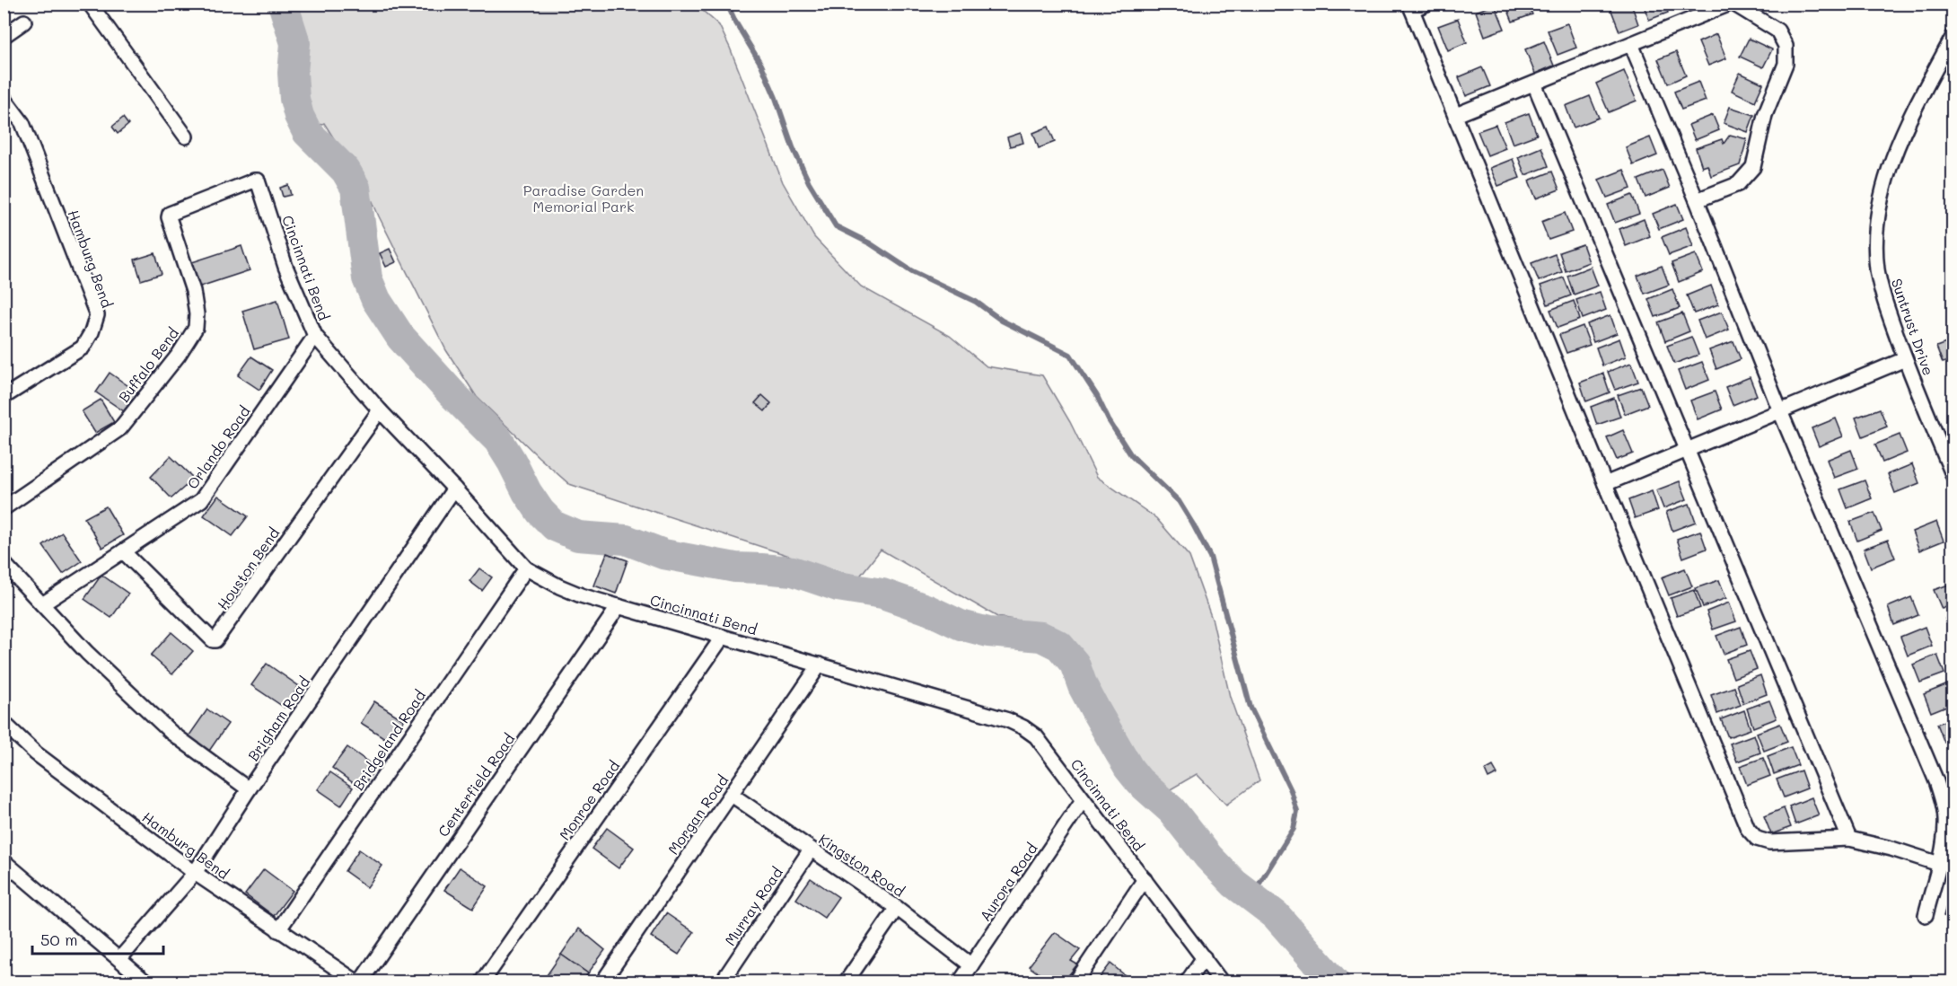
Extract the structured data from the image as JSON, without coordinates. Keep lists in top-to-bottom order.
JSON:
{
  "streets": {
    "street": [
      "Hamburg Bend",
      "Cincinnati Bend",
      "Suntrust Drive",
      "Buffalo Bend",
      "Orlando Road",
      "Houston Bend",
      "Brigham Road",
      "Bridgeland Road",
      "Centerfield Road",
      "Monroe Road",
      "Morgan Road",
      "Kingston Road",
      "Aurora Road",
      "Murray Road"
    ]
  },
  "crossings": [
    ["Hamburg Bend", "Brigham Road"],
    ["Hamburg Bend", "Bridgeland Road"],
    ["Hamburg Bend", "Centerfield Road"],
    ["Cincinnati Bend", "Buffalo Bend"],
    ["Cincinnati Bend", "Orlando Road"],
    ["Cincinnati Bend", "Houston Bend"],
    ["Cincinnati Bend", "Brigham Road"],
    ["Cincinnati Bend", "Bridgeland Road"],
    ["Cincinnati Bend", "Centerfield Road"],
    ["Cincinnati Bend", "Monroe Road"],
    ["Cincinnati Bend", "Morgan Road"],
    ["Cincinnati Bend", "Aurora Road"],
    ["Orlando Road", "Houston Bend"],
    ["Morgan Road", "Kingston Road"],
    ["Kingston Road", "Aurora Road"],
    ["Kingston Road", "Murray Road"]
  ],
  "parks": ["Paradise Garden Memorial Park"],
  "scale_bar": "50 m"
}
